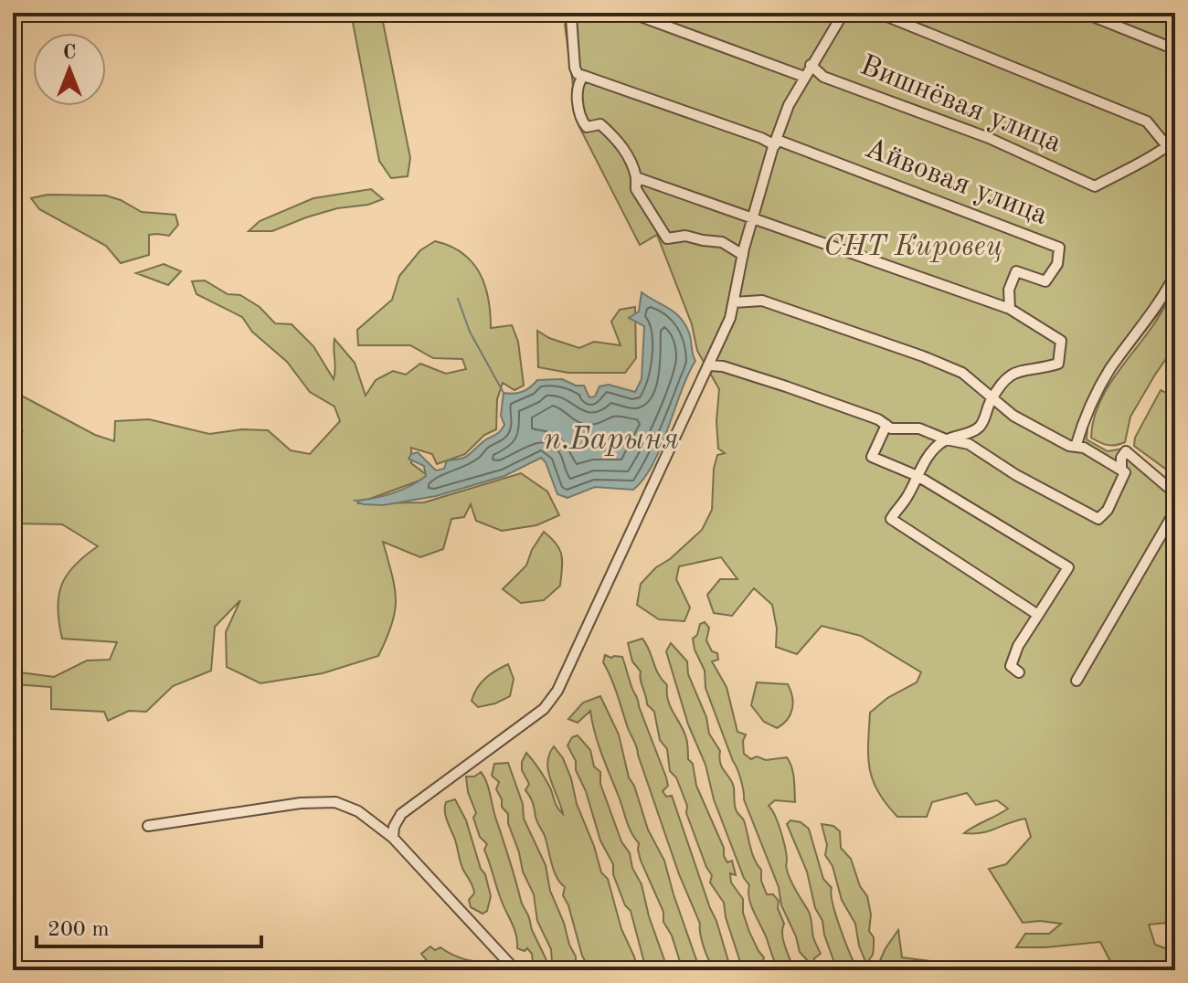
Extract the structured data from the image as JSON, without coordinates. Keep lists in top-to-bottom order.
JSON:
{
  "streets": {
    "street": ["Вишнёвая улица", "Айвовая улица"]
  },
  "water": ["п.Барыня"],
  "parks": ["СНТ Кировец"],
  "scale_bar": "200 m",
  "north": "top"
}
